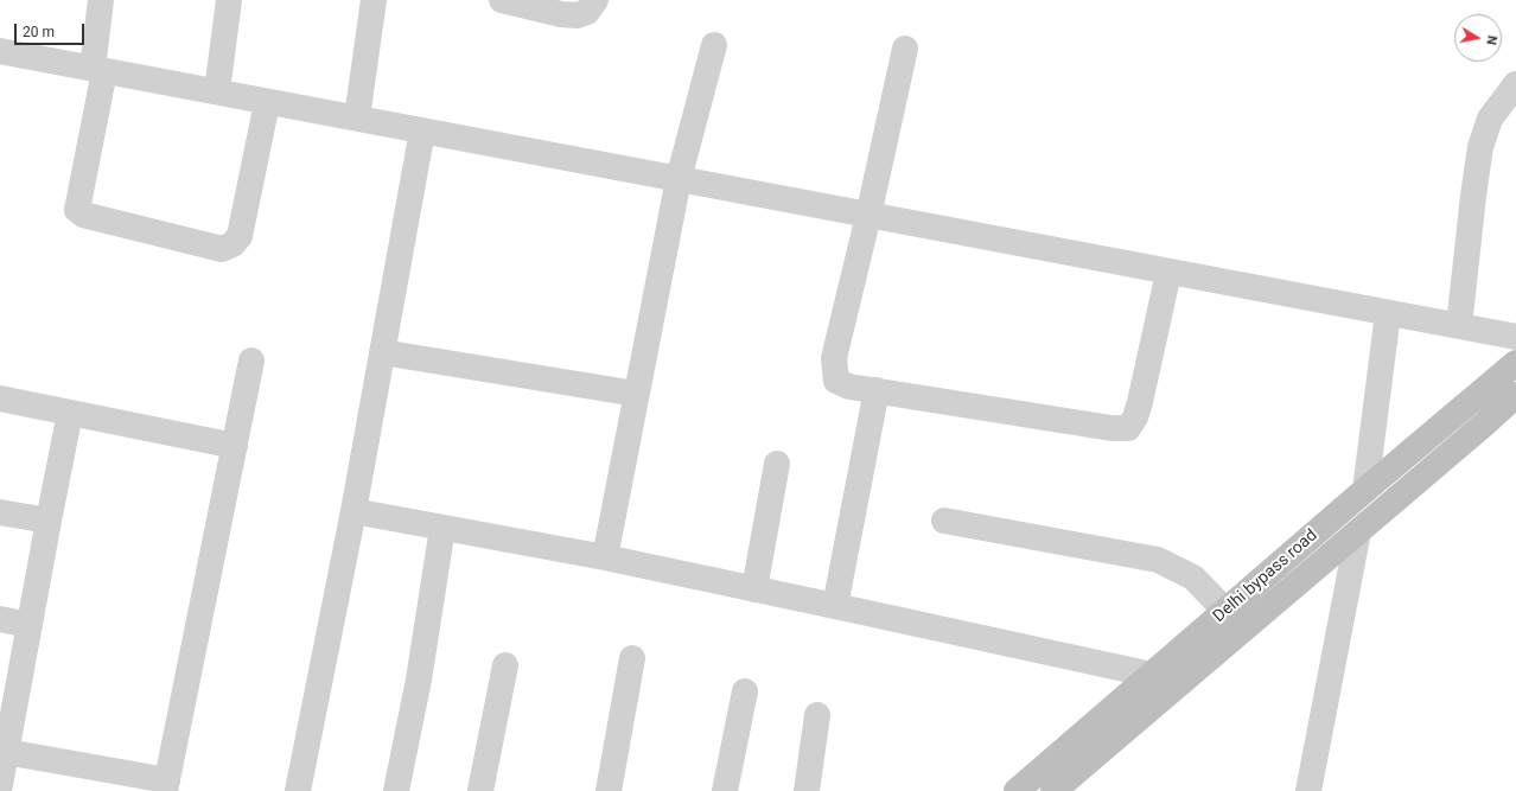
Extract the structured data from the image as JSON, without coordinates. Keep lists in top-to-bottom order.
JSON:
{
  "streets": {
    "main road": ["Delhi bypass road"]
  },
  "scale_bar": "20 m",
  "north": "right"
}
